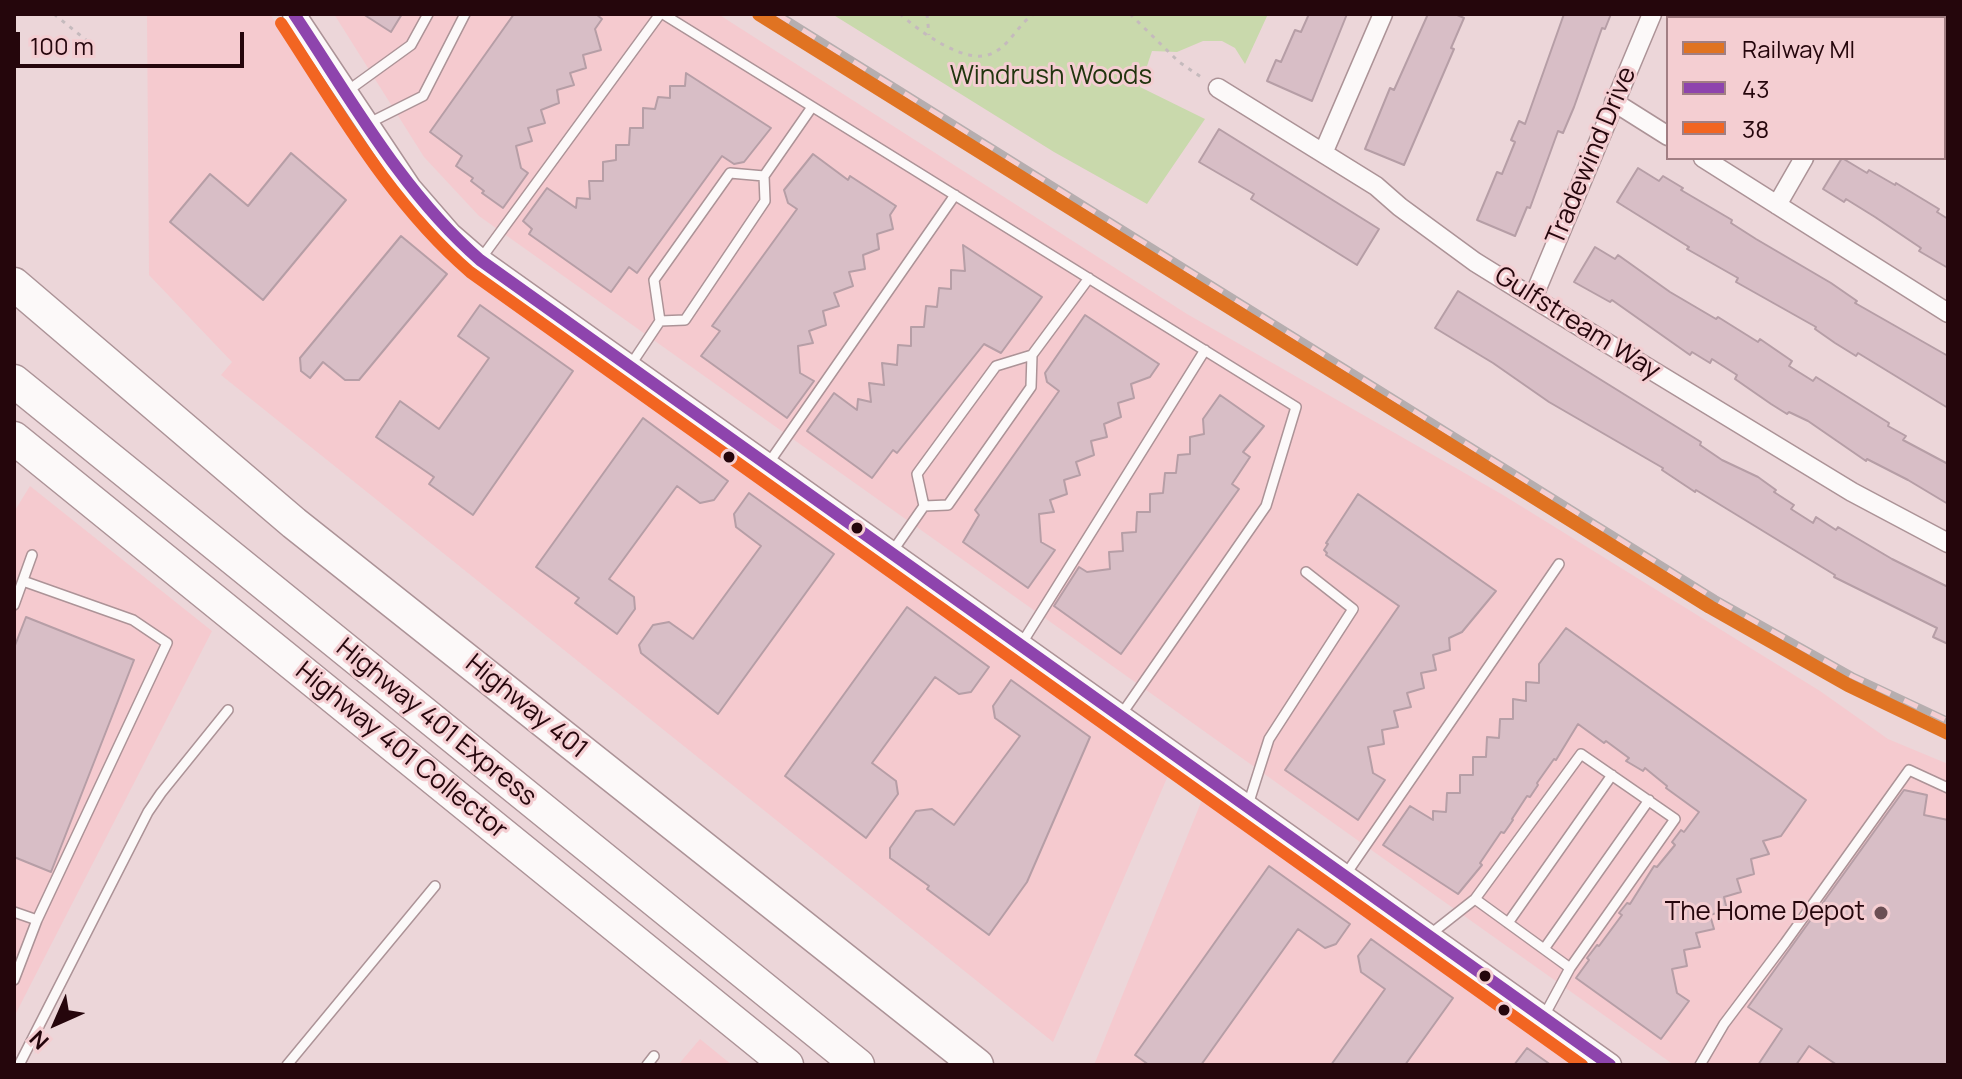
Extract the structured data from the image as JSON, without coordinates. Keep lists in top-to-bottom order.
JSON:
{
  "streets": {
    "highway": ["Highway 401", "Highway 401 Express", "Highway 401 Collector"],
    "street": ["Tradewind Drive", "Gulfstream Way"]
  },
  "crossings": [
    ["Tradewind Drive", "Gulfstream Way"]
  ],
  "parks": ["Windrush Woods"],
  "places": ["The Home Depot"],
  "lines": ["rail line MI", "transit line 43", "transit line 38"],
  "legend": ["Railway MI", "43", "38"],
  "scale_bar": "100 m",
  "north": "bottom left"
}
